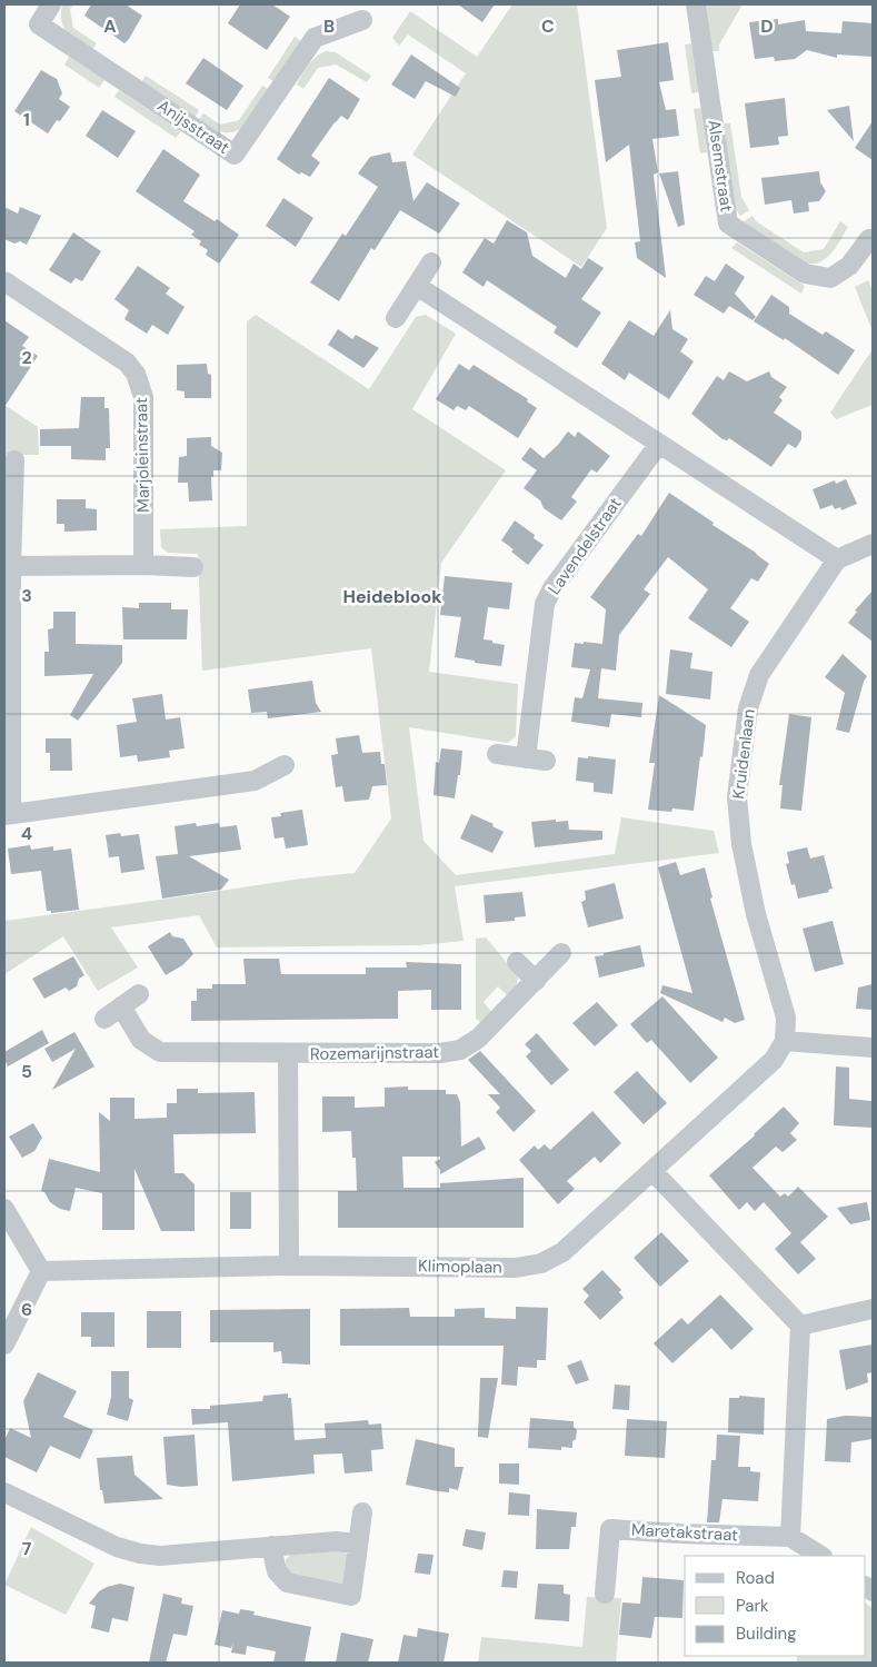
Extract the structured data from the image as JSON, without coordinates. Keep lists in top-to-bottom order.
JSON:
{
  "streets": {
    "street": [
      "Anijsstraat",
      "Alsemstraat",
      "Marjoleinstraat",
      "Lavendelstraat",
      "Kruidenlaan",
      "Rozemarijnstraat",
      "Klimoplaan",
      "Maretakstraat"
    ]
  },
  "crossings": [
    ["Kruidenlaan", "Klimoplaan"],
    ["Rozemarijnstraat", "Klimoplaan"]
  ],
  "districts": ["Heideblook"],
  "legend": ["Road", "Park", "Building"],
  "grid": {
    "columns": [
      "A",
      "B",
      "C",
      "D"
    ],
    "rows": [
      "1",
      "2",
      "3",
      "4",
      "5",
      "6",
      "7"
    ]
  }
}
